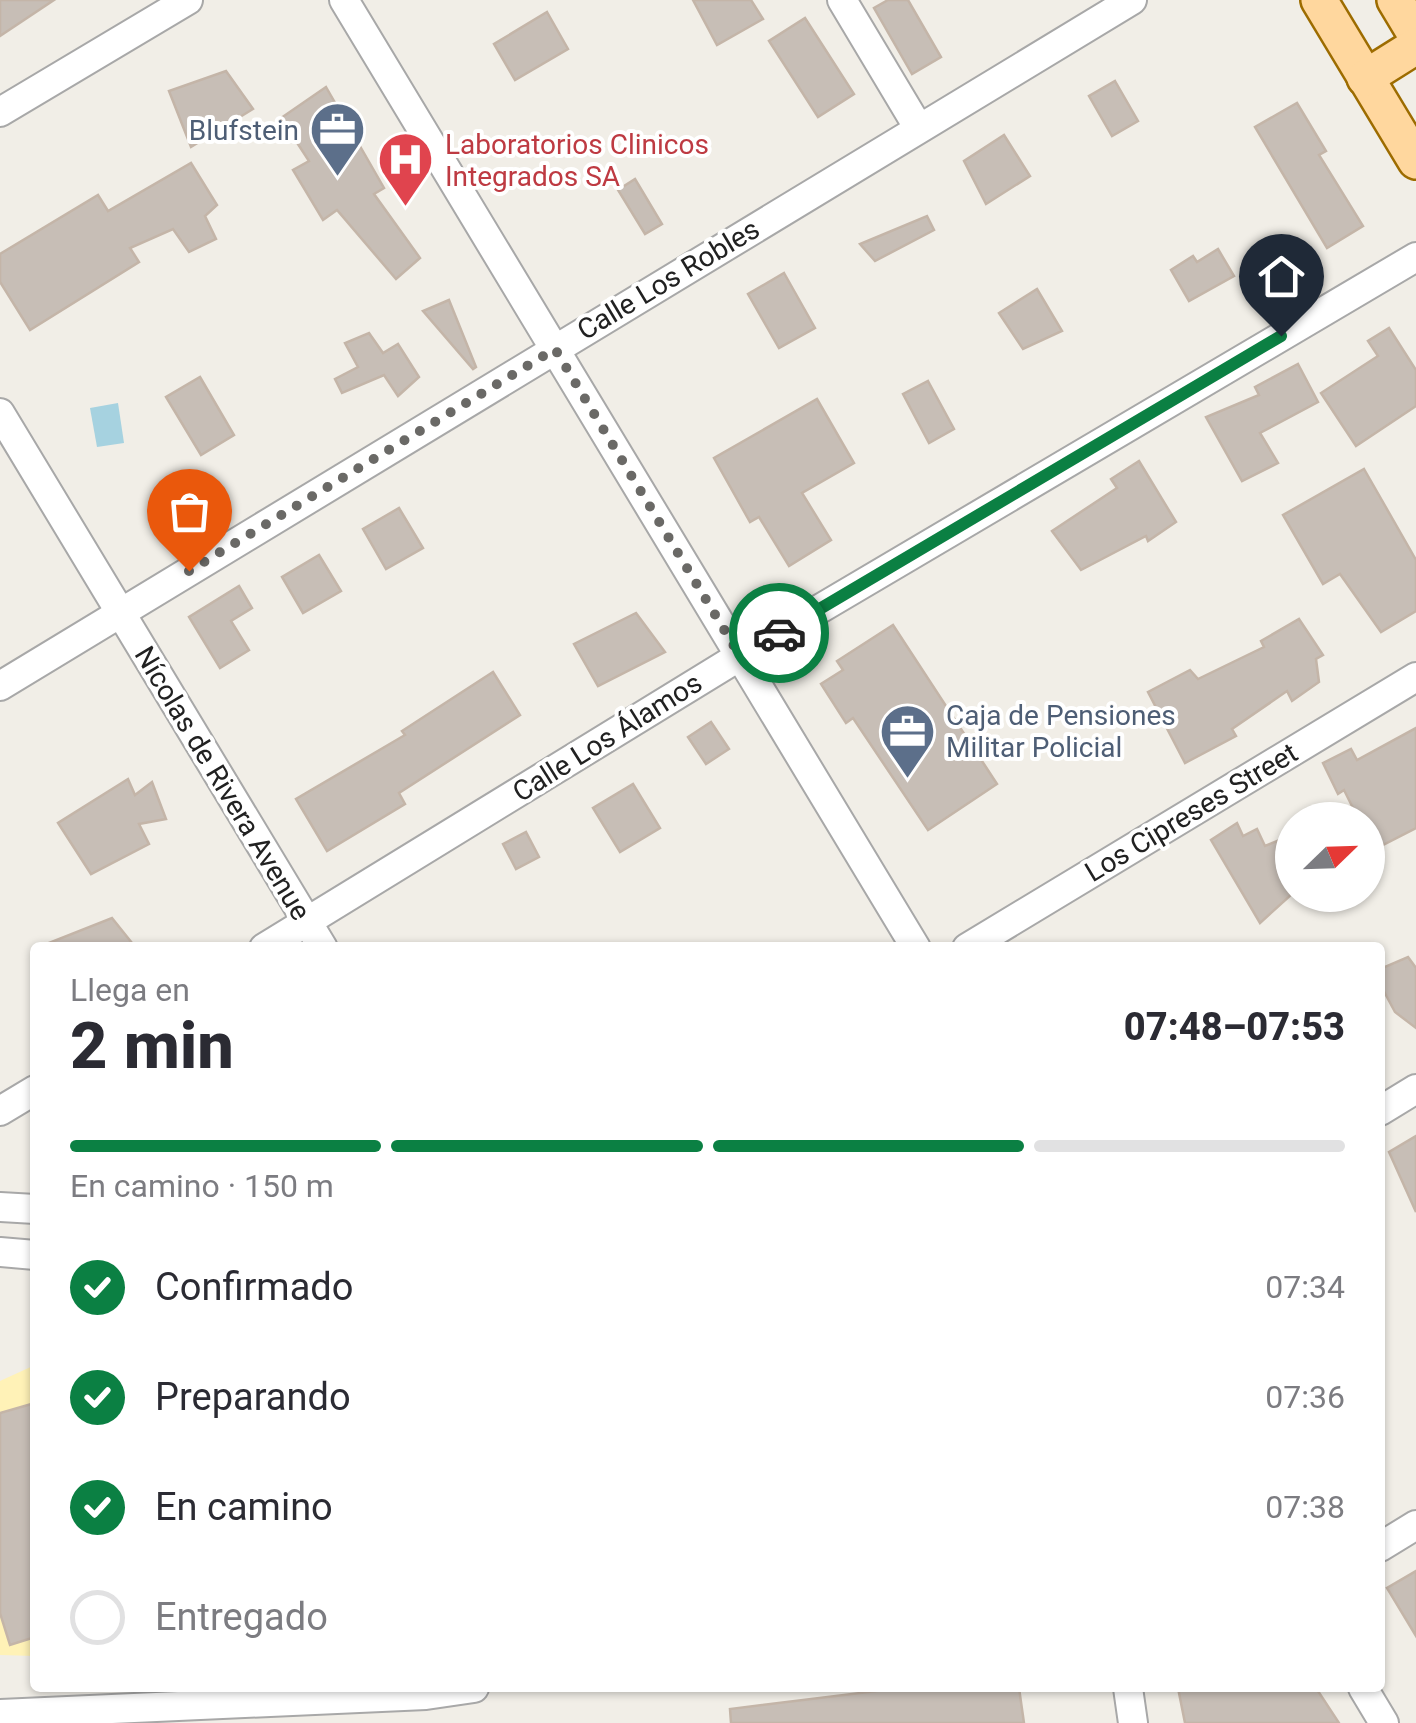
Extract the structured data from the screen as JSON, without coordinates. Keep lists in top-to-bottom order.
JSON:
{
  "streets": {
    "street": [
      "Calle Los Robles",
      "Calle Los Álamos",
      "Nícolas de Rivera Avenue",
      "Los Cipreses Street"
    ]
  },
  "crossings": [
    ["Calle Los Robles", "Nícolas de Rivera Avenue"],
    ["Calle Los Álamos", "Nícolas de Rivera Avenue"]
  ],
  "places": {
    "office": ["Blufstein", "Caja de Pensiones Militar Policial"],
    "hospital": ["Laboratorios Clinicos Integrados SA"]
  },
  "north": "top right",
  "page": {
    "heading": ["2 min", "Llega en", "07:48–07:53"],
    "bar": "En camino · 150 m",
    "list": [
      ["Confirmado", "07:34"],
      ["Preparando", "07:36"],
      ["En camino", "07:38"],
      "Entregado"
    ]
  }
}
